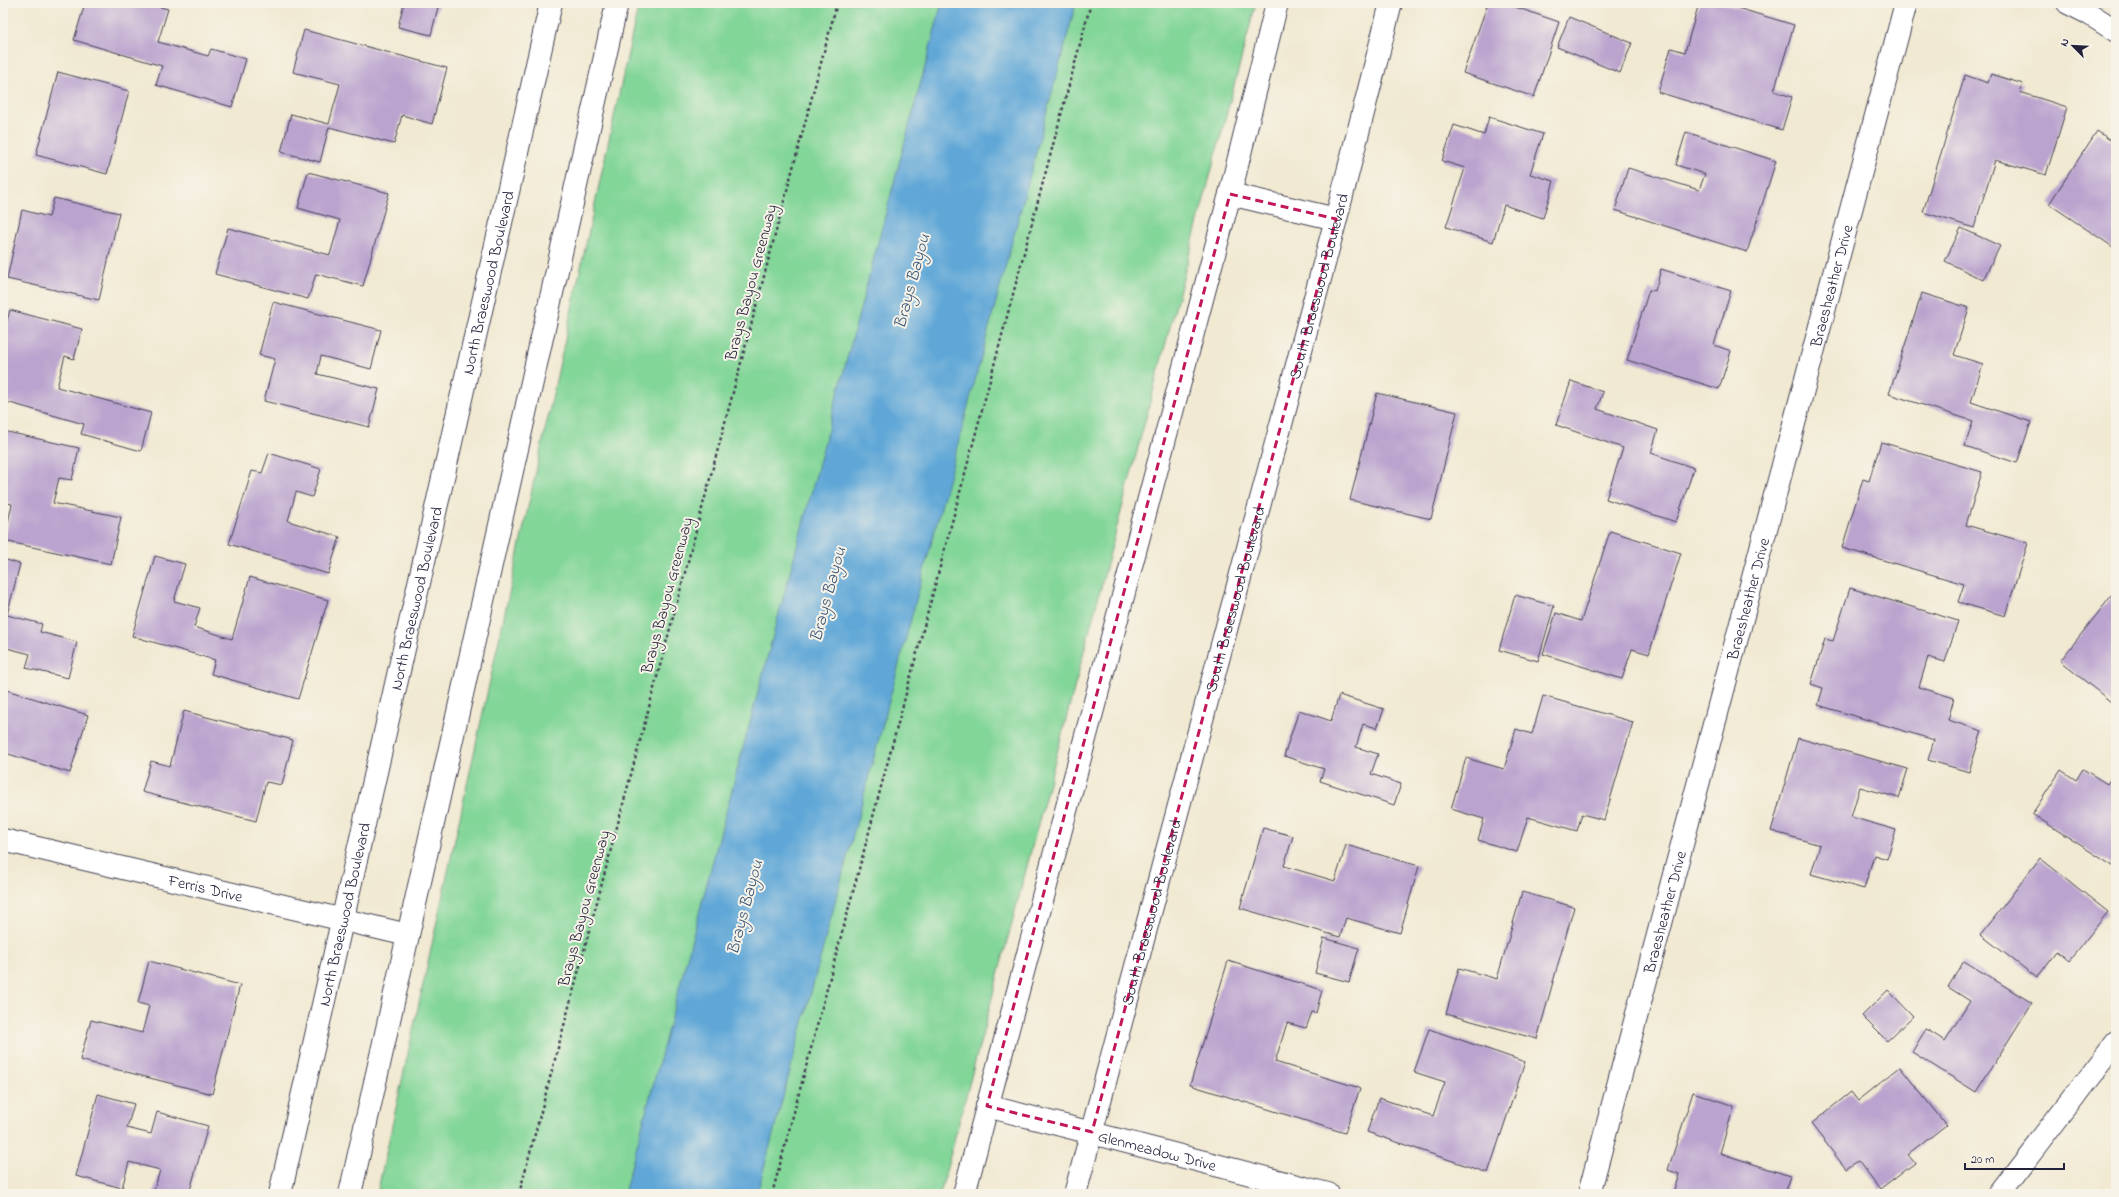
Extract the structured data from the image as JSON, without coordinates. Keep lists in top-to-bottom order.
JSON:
{
  "streets": {
    "main road": [
      "North Braeswood Boulevard",
      "Braesheather Drive",
      "South Braeswood Boulevard",
      "Ferris Drive",
      "Glenmeadow Drive"
    ],
    "path": ["Brays Bayou Greenway"]
  },
  "crossings": [
    ["North Braeswood Boulevard", "Ferris Drive"],
    ["South Braeswood Boulevard", "Glenmeadow Drive"]
  ],
  "water": ["Brays Bayou"],
  "scale_bar": "20 m",
  "north": "top left"
}
